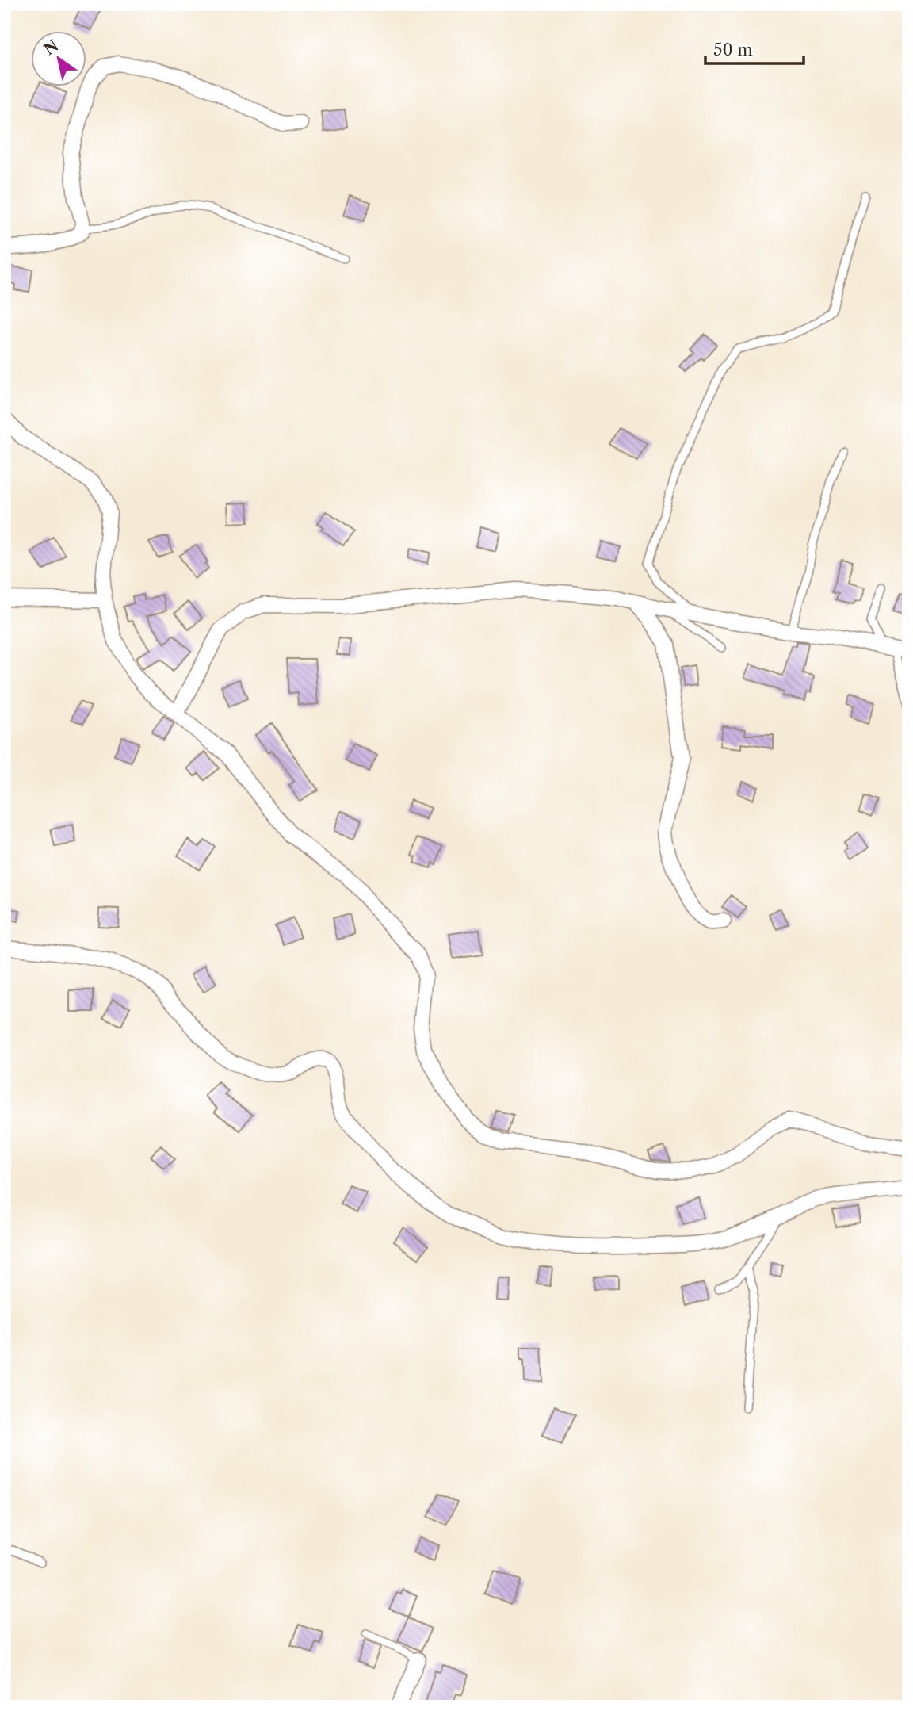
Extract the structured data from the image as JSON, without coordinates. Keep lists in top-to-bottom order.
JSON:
{
  "scale_bar": "50 m",
  "north": "top left"
}
